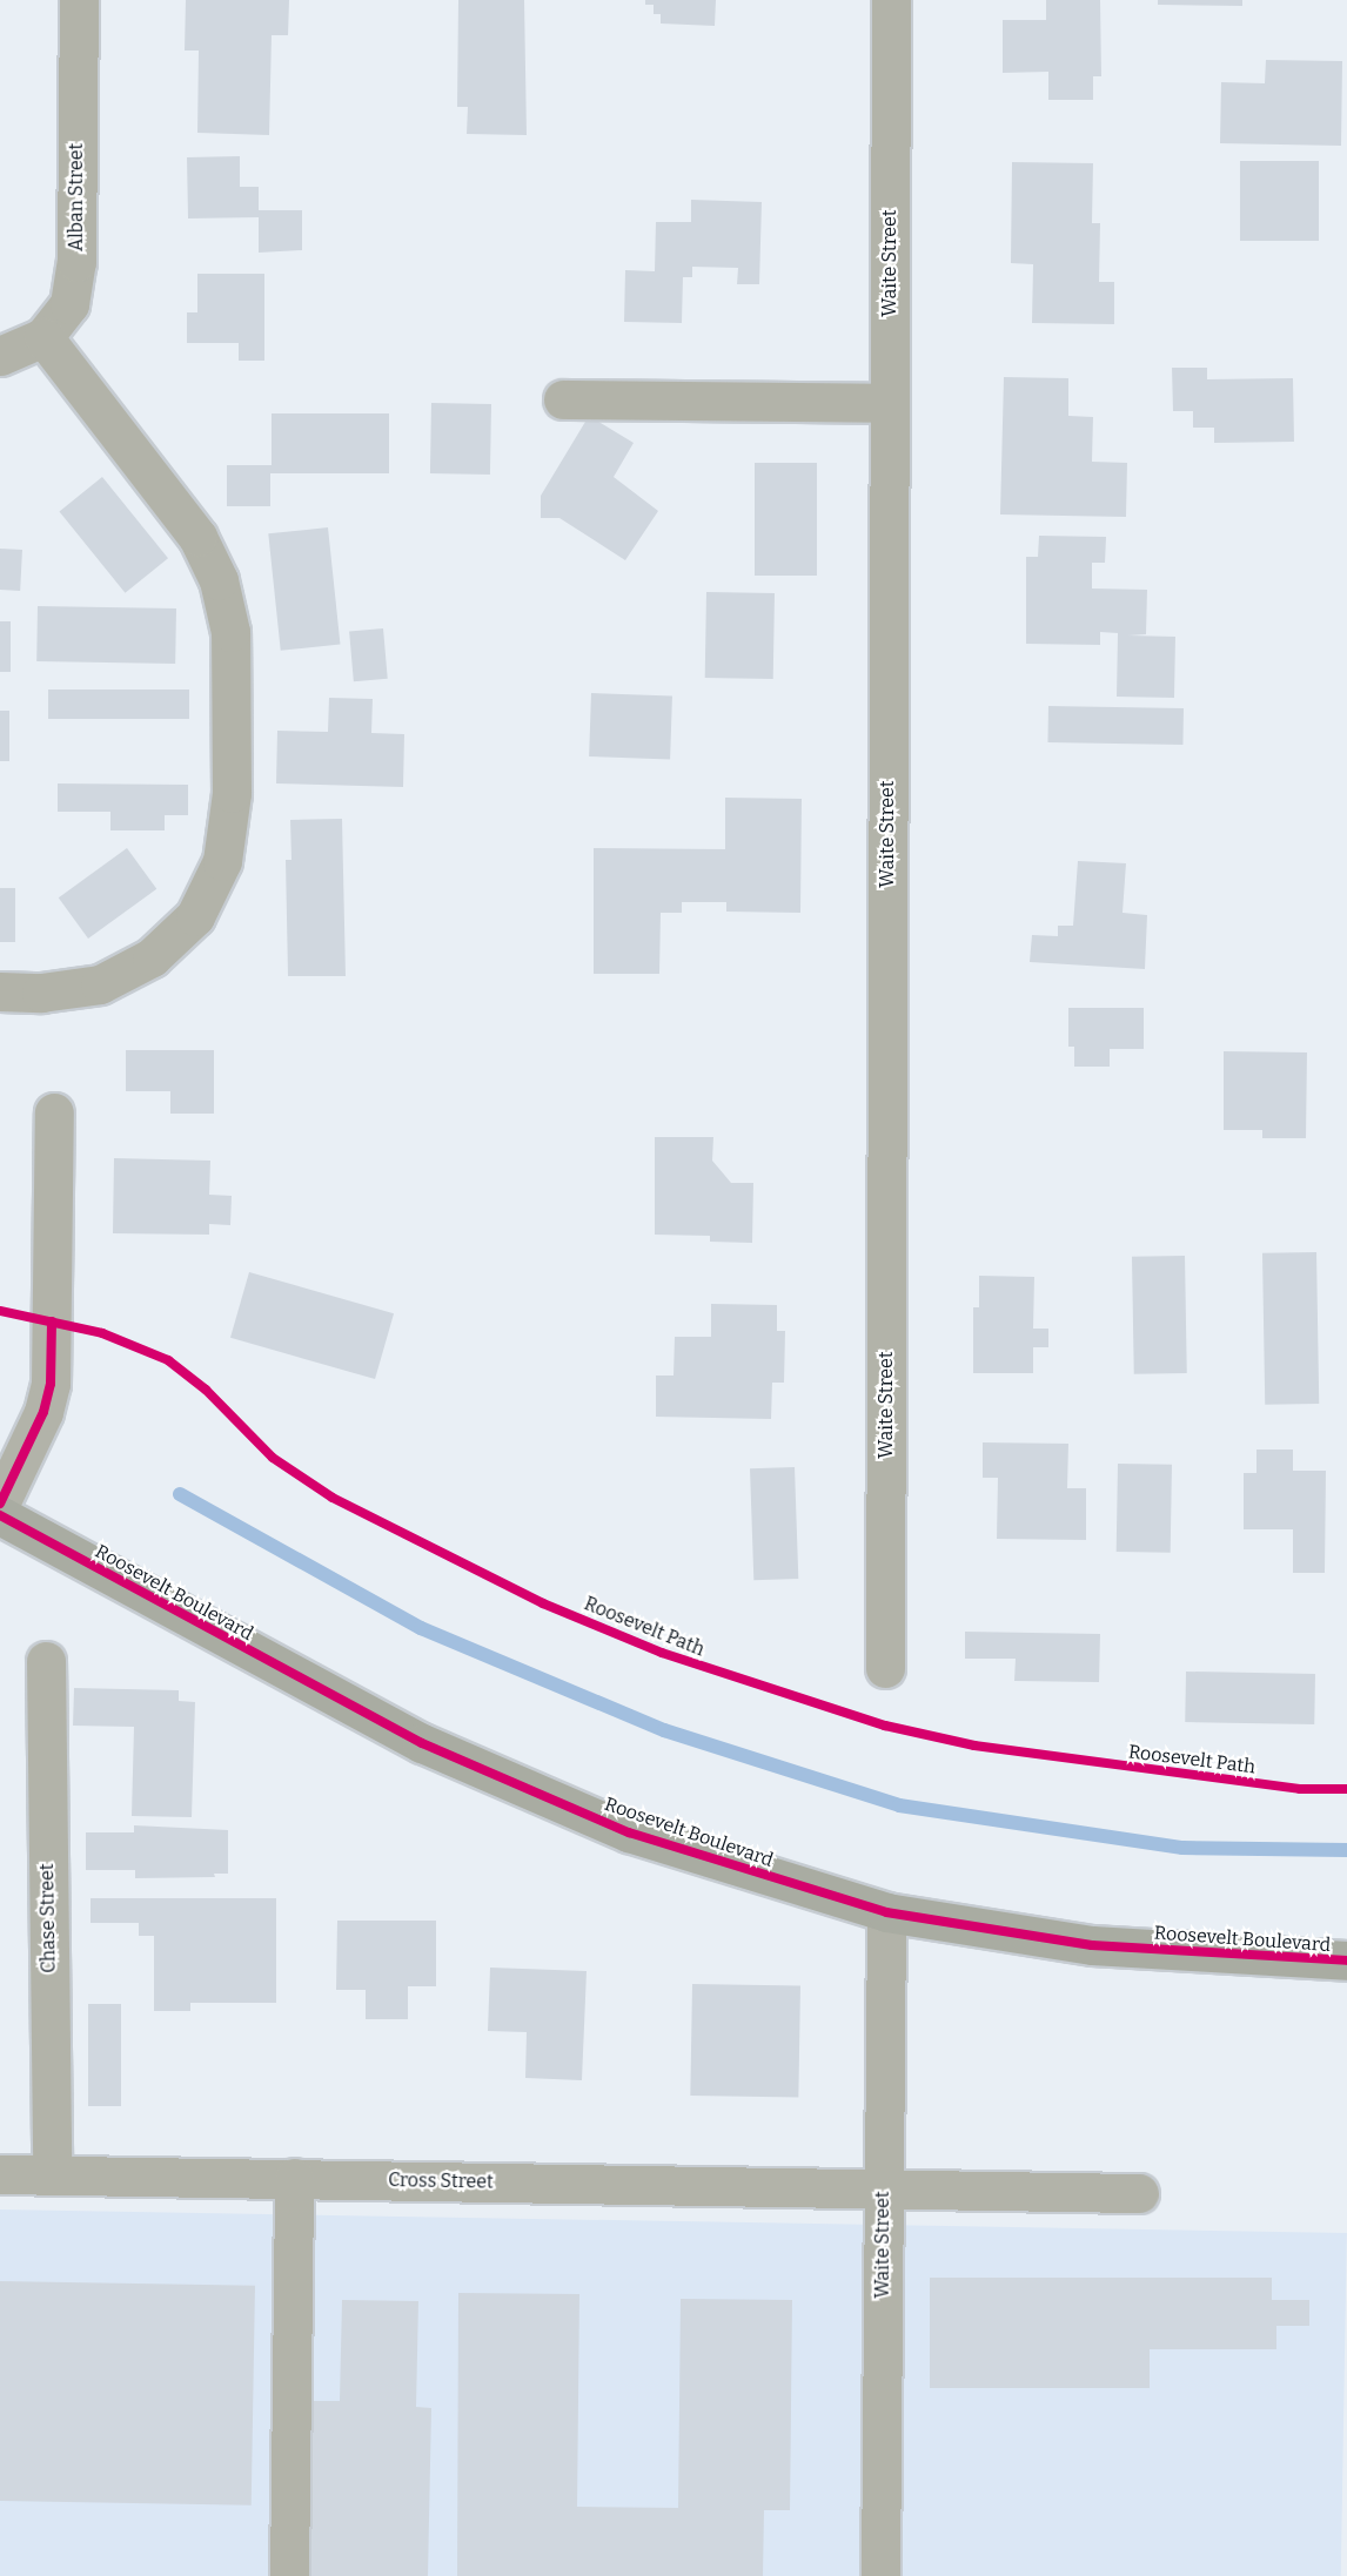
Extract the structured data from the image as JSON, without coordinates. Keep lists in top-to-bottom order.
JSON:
{
  "streets": {
    "main road": ["Roosevelt Boulevard"],
    "street": [
      "Alban Street",
      "Waite Street",
      "Chase Street",
      "Cross Street"
    ],
    "cycle path": ["Roosevelt Path"]
  },
  "crossings": [
    ["Waite Street", "Roosevelt Boulevard"],
    ["Waite Street", "Cross Street"],
    ["Chase Street", "Cross Street"]
  ]
}
